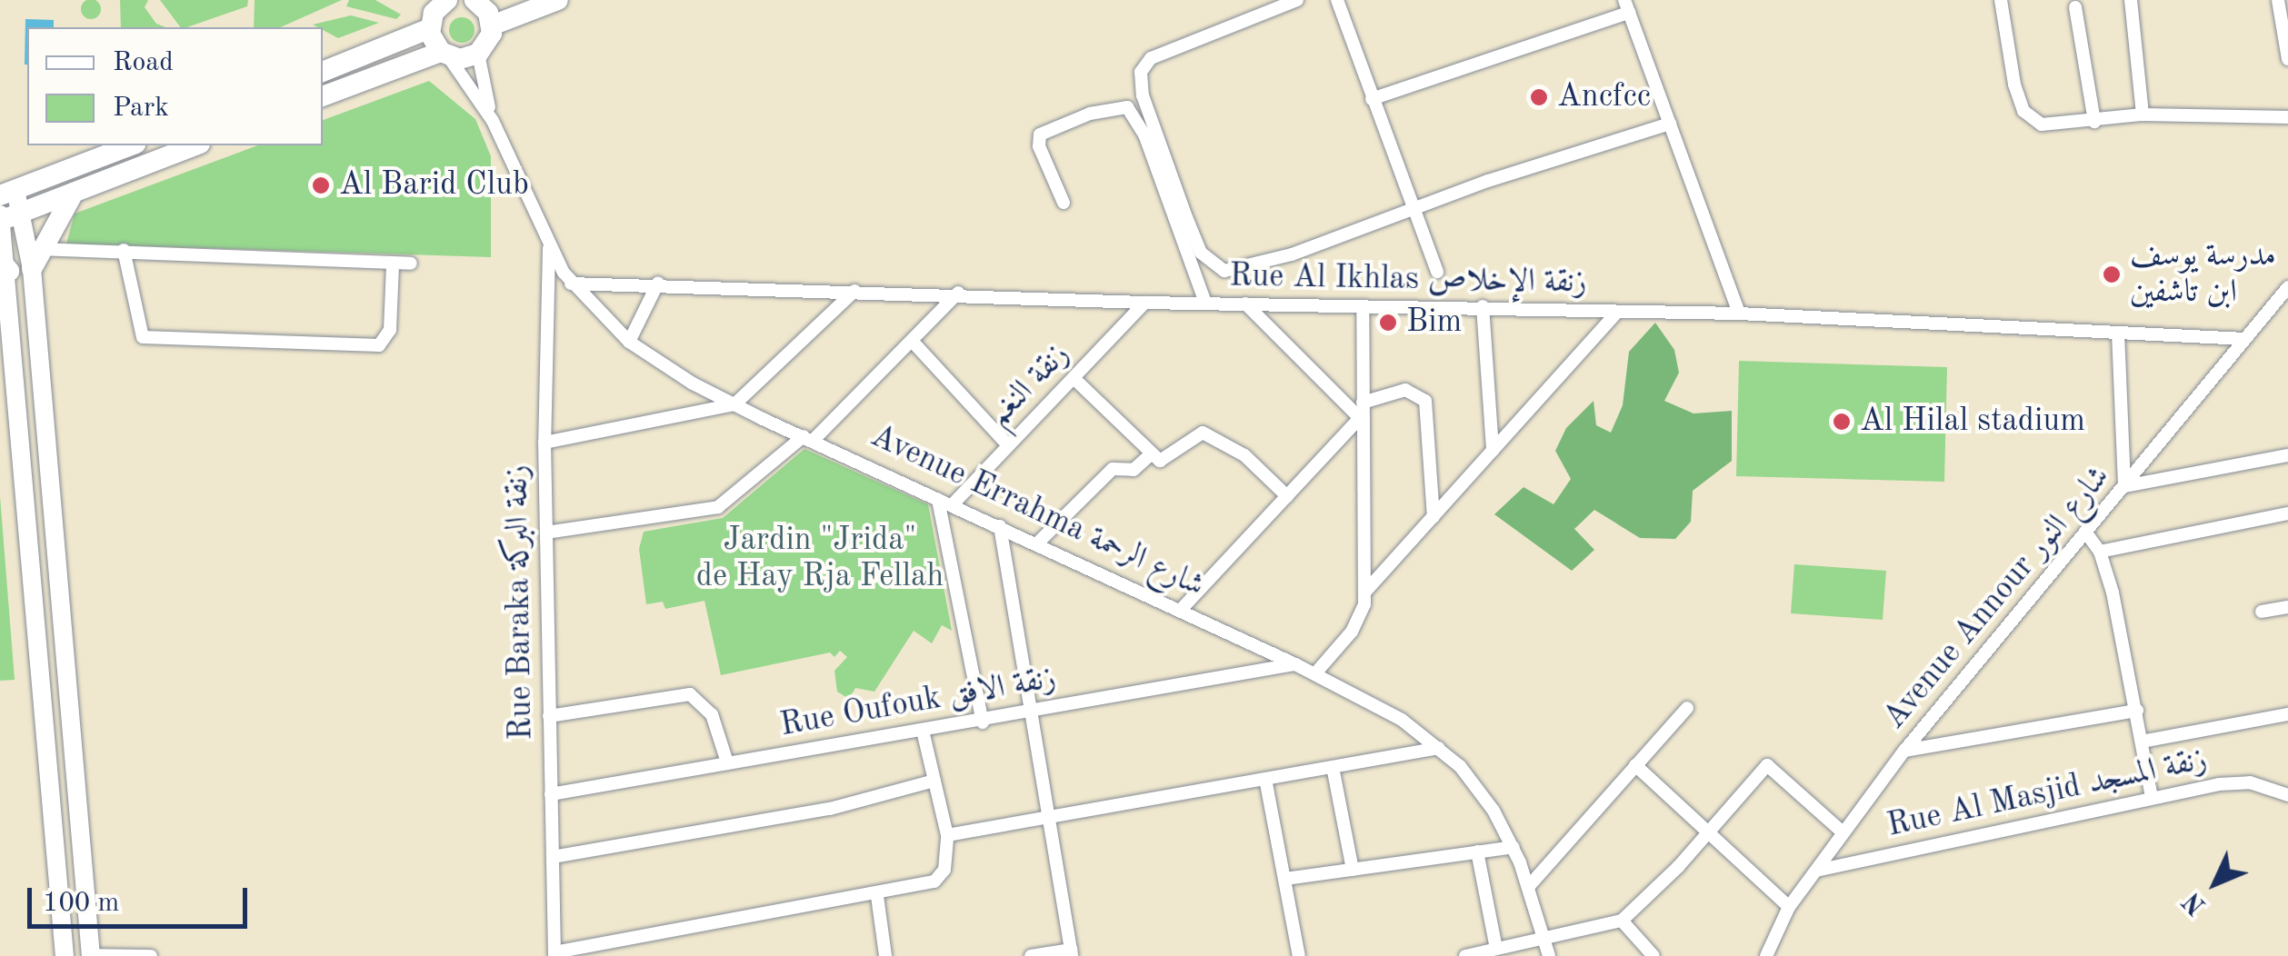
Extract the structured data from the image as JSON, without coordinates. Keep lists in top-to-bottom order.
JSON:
{
  "streets": {
    "street": [
      "Rue Al Ikhlas زنقة الإخلاص",
      "زنقة النغم",
      "Avenue Errahma شارع الرحمة",
      "Avenue Annour شارع النور",
      "Rue Baraka زنقة البركة",
      "Rue Oufouk زنقة الافق",
      "Rue Al Masjid زنقة المسجد"
    ]
  },
  "crossings": [
    ["Rue Al Ikhlas زنقة الإخلاص", "زنقة النغم"],
    ["Rue Al Ikhlas زنقة الإخلاص", "Avenue Errahma شارع الرحمة"],
    ["Rue Al Ikhlas زنقة الإخلاص", "Avenue Annour شارع النور"],
    ["زنقة النغم", "Avenue Errahma شارع الرحمة"],
    ["Avenue Errahma شارع الرحمة", "Rue Baraka زنقة البركة"],
    ["Avenue Errahma شارع الرحمة", "Rue Oufouk زنقة الافق"],
    ["Avenue Annour شارع النور", "Rue Al Masjid زنقة المسجد"],
    ["Rue Baraka زنقة البركة", "Rue Oufouk زنقة الافق"]
  ],
  "parks": ["Jardin \"Jrida\" de Hay Rja Fellah"],
  "places": [
    "Ancfcc",
    "Al Barid Club",
    "مدرسة يوسف ابن تاشفين",
    "Bim",
    "Al Hilal stadium"
  ],
  "legend": ["Road", "Park"],
  "scale_bar": "100 m",
  "north": "bottom left"
}
